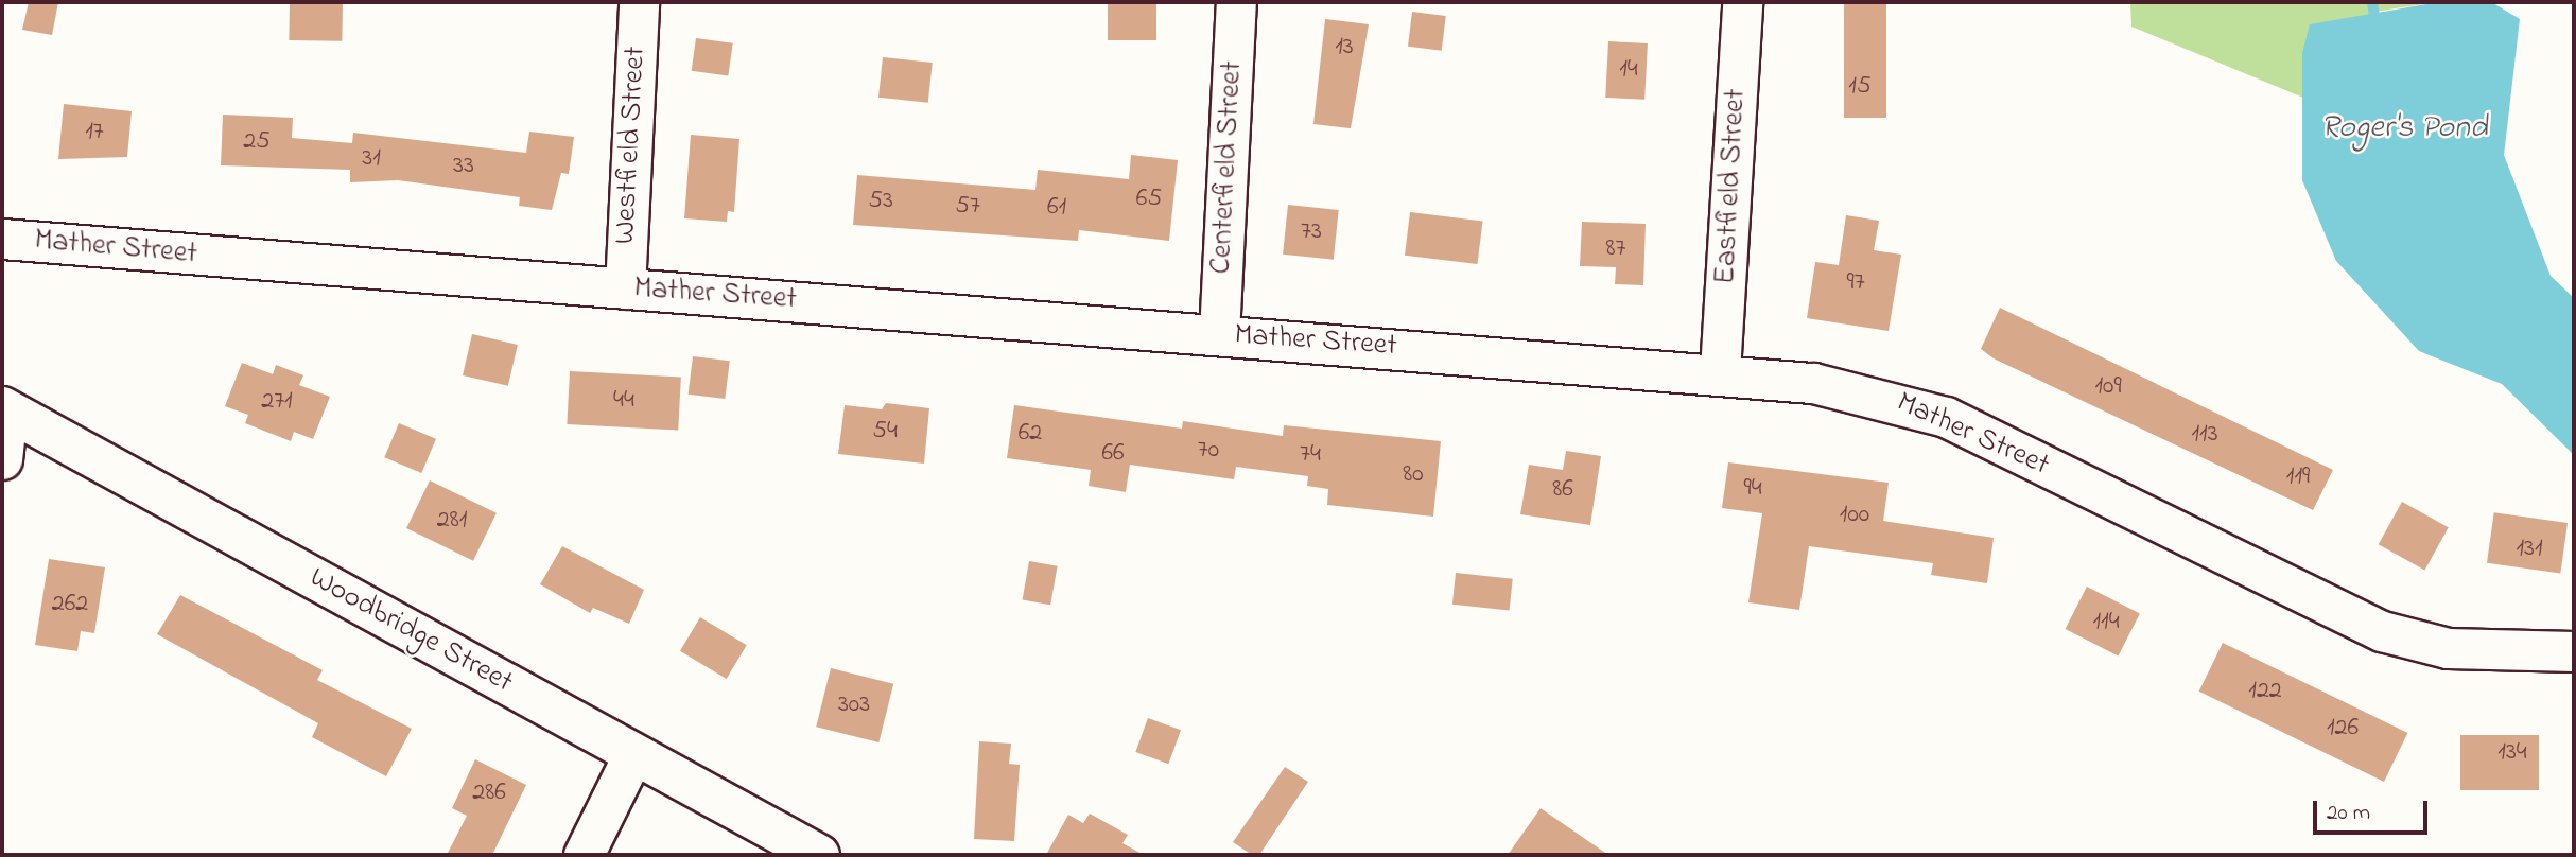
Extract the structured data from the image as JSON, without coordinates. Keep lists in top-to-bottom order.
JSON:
{
  "streets": {
    "main road": ["Woodbridge Street"],
    "street": [
      "Westfield Street",
      "Centerfield Street",
      "Eastfield Street",
      "Mather Street"
    ]
  },
  "crossings": [
    ["Westfield Street", "Mather Street"],
    ["Centerfield Street", "Mather Street"],
    ["Eastfield Street", "Mather Street"]
  ],
  "water": ["Roger's Pond"],
  "house_numbers": [
    "13",
    "14",
    "15",
    "17",
    "25",
    "31",
    "33",
    "65",
    "53",
    "57",
    "61",
    "73",
    "87",
    "97",
    "109",
    "44",
    "271",
    "54",
    "62",
    "113",
    "70",
    "66",
    "74",
    "80",
    "119",
    "94",
    "86",
    "100",
    "281",
    "131",
    "262",
    "114",
    "122",
    "303",
    "126",
    "134",
    "286"
  ],
  "scale_bar": "20 m"
}
